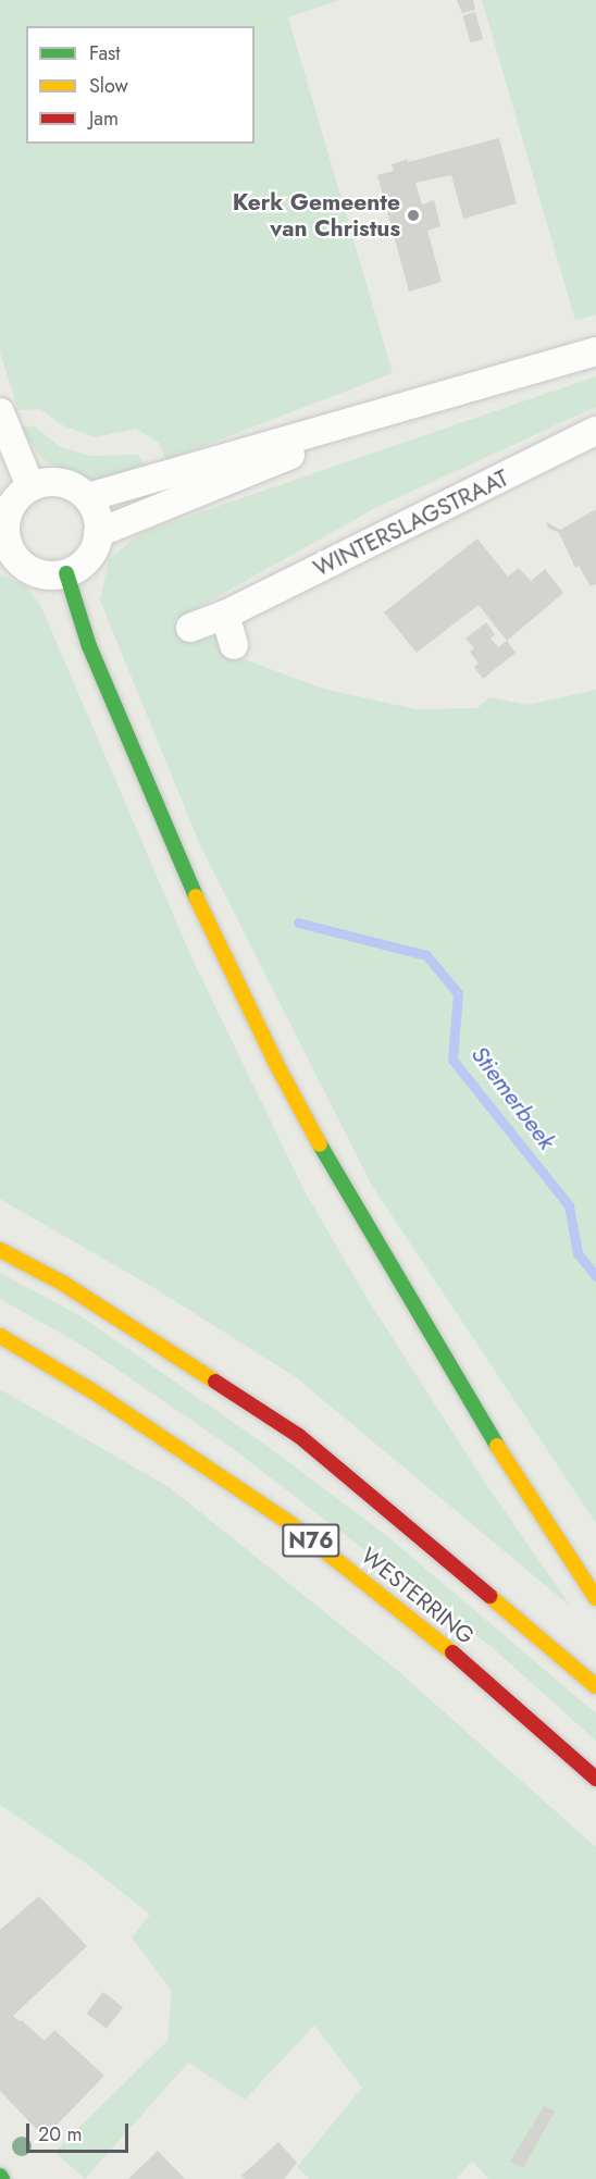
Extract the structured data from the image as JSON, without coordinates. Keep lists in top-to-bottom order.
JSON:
{
  "streets": {
    "highway": ["N76", "WESTERRING"],
    "street": ["WINTERSLAGSTRAAT"]
  },
  "water": ["Stiemerbeek"],
  "places": ["Kerk Gemeente van Christus"],
  "legend": ["Fast", "Slow", "Jam"],
  "scale_bar": "20 m"
}
